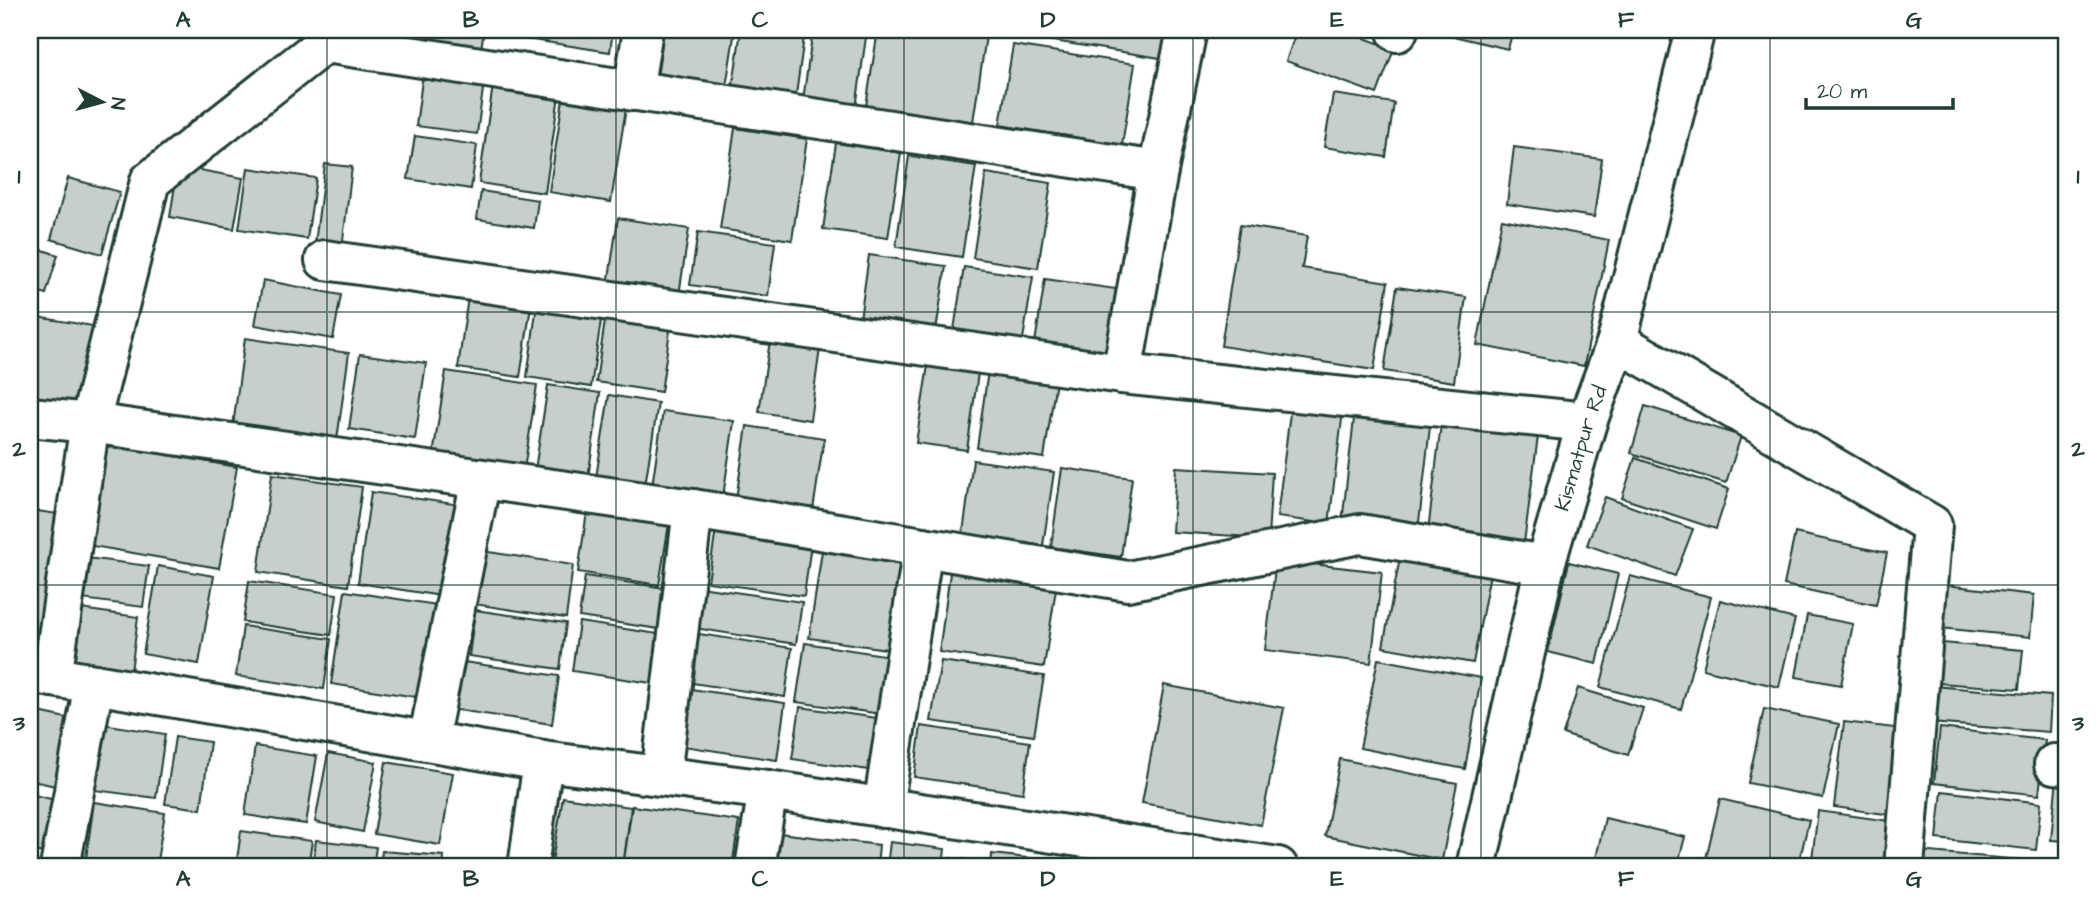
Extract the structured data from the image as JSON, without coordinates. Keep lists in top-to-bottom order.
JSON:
{
  "streets": {
    "street": ["Kismatpur Rd"]
  },
  "scale_bar": "20 m",
  "north": "right",
  "grid": {
    "columns": [
      "A",
      "B",
      "C",
      "D",
      "E",
      "F",
      "G"
    ],
    "rows": ["1", "2", "3"]
  }
}
